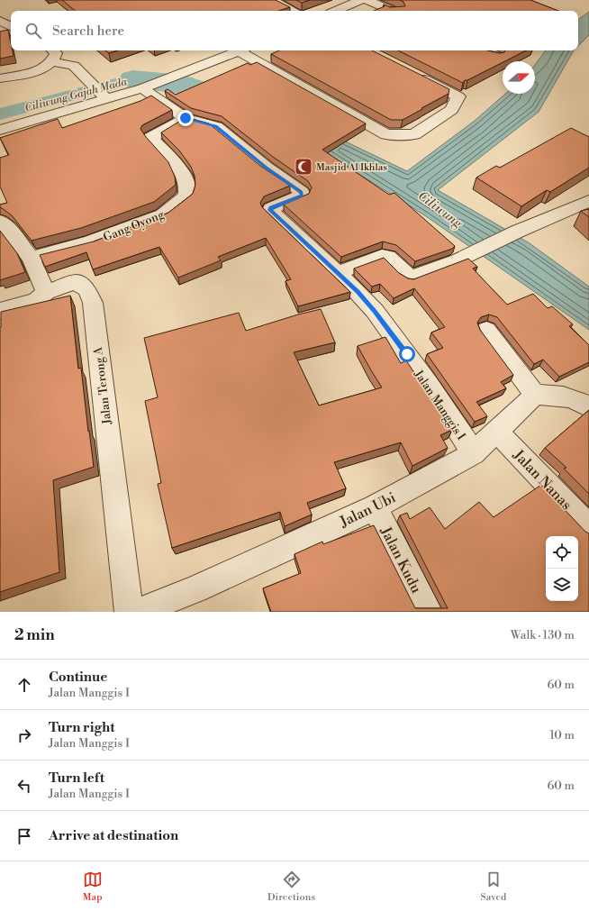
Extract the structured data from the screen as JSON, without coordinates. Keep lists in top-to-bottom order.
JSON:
{
  "streets": {
    "street": [
      "Gang Oyong",
      "Jalan Terong A",
      "Jalan Manggis I",
      "Jalan Nanas",
      "Jalan Ubi",
      "Jalan Kudu"
    ]
  },
  "crossings": [
    ["Gang Oyong", "Jalan Manggis I"],
    ["Jalan Manggis I", "Jalan Ubi"],
    ["Jalan Nanas", "Jalan Ubi"],
    ["Jalan Ubi", "Jalan Kudu"]
  ],
  "water": ["Ciliwung Gajah Mada", "Ciliwung"],
  "places": {
    "mosque": ["Masjid Al Ikhlas"]
  },
  "north": "right",
  "page": {
    "search": "Search here",
    "heading": ["2 min", "Walk · 130 m"],
    "list": [
      ["Continue", "Jalan Manggis I", "60 m"],
      ["Turn right", "Jalan Manggis I", "10 m"],
      ["Turn left", "Jalan Manggis I", "60 m"],
      "Arrive at destination"
    ],
    "nav": ["Map", "Directions", "Saved"]
  }
}
